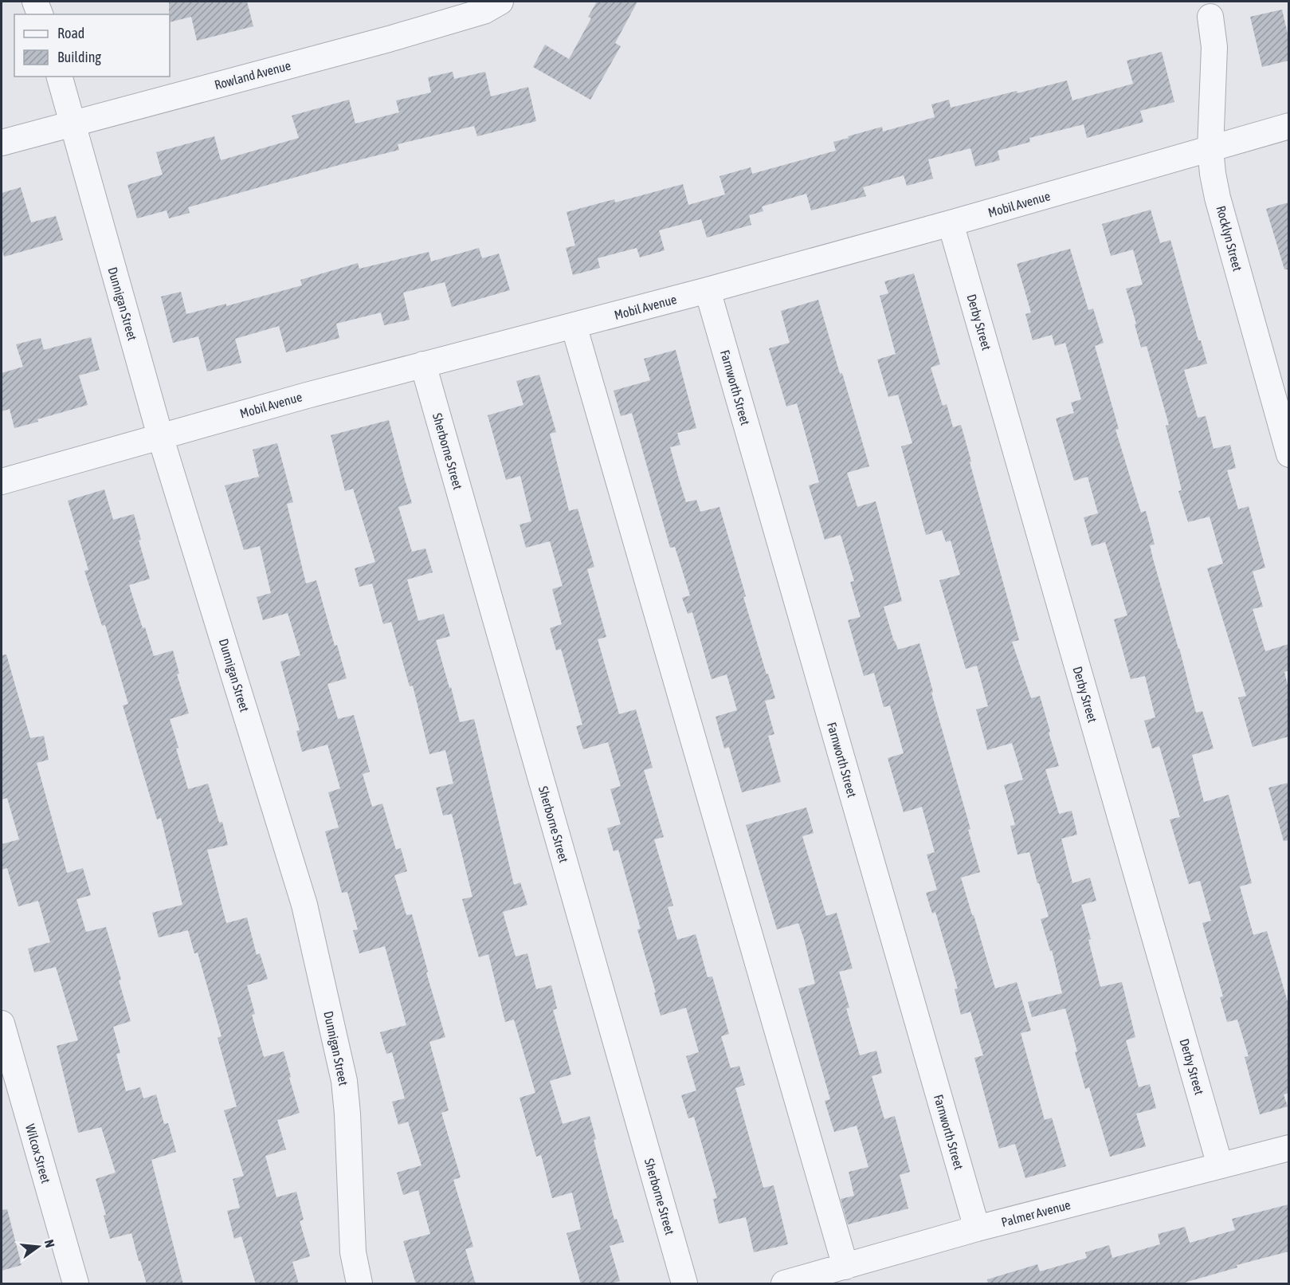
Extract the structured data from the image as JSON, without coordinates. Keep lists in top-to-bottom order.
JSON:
{
  "streets": {
    "street": [
      "Rowland Avenue",
      "Mobil Avenue",
      "Rocklyn Street",
      "Dunnigan Street",
      "Derby Street",
      "Farnworth Street",
      "Sherborne Street",
      "Wilcox Street",
      "Palmer Avenue"
    ]
  },
  "crossings": [
    ["Rowland Avenue", "Dunnigan Street"],
    ["Mobil Avenue", "Rocklyn Street"],
    ["Mobil Avenue", "Dunnigan Street"],
    ["Mobil Avenue", "Derby Street"],
    ["Mobil Avenue", "Farnworth Street"],
    ["Mobil Avenue", "Sherborne Street"],
    ["Derby Street", "Palmer Avenue"],
    ["Farnworth Street", "Palmer Avenue"]
  ],
  "legend": ["Road", "Building"],
  "north": "right"
}
